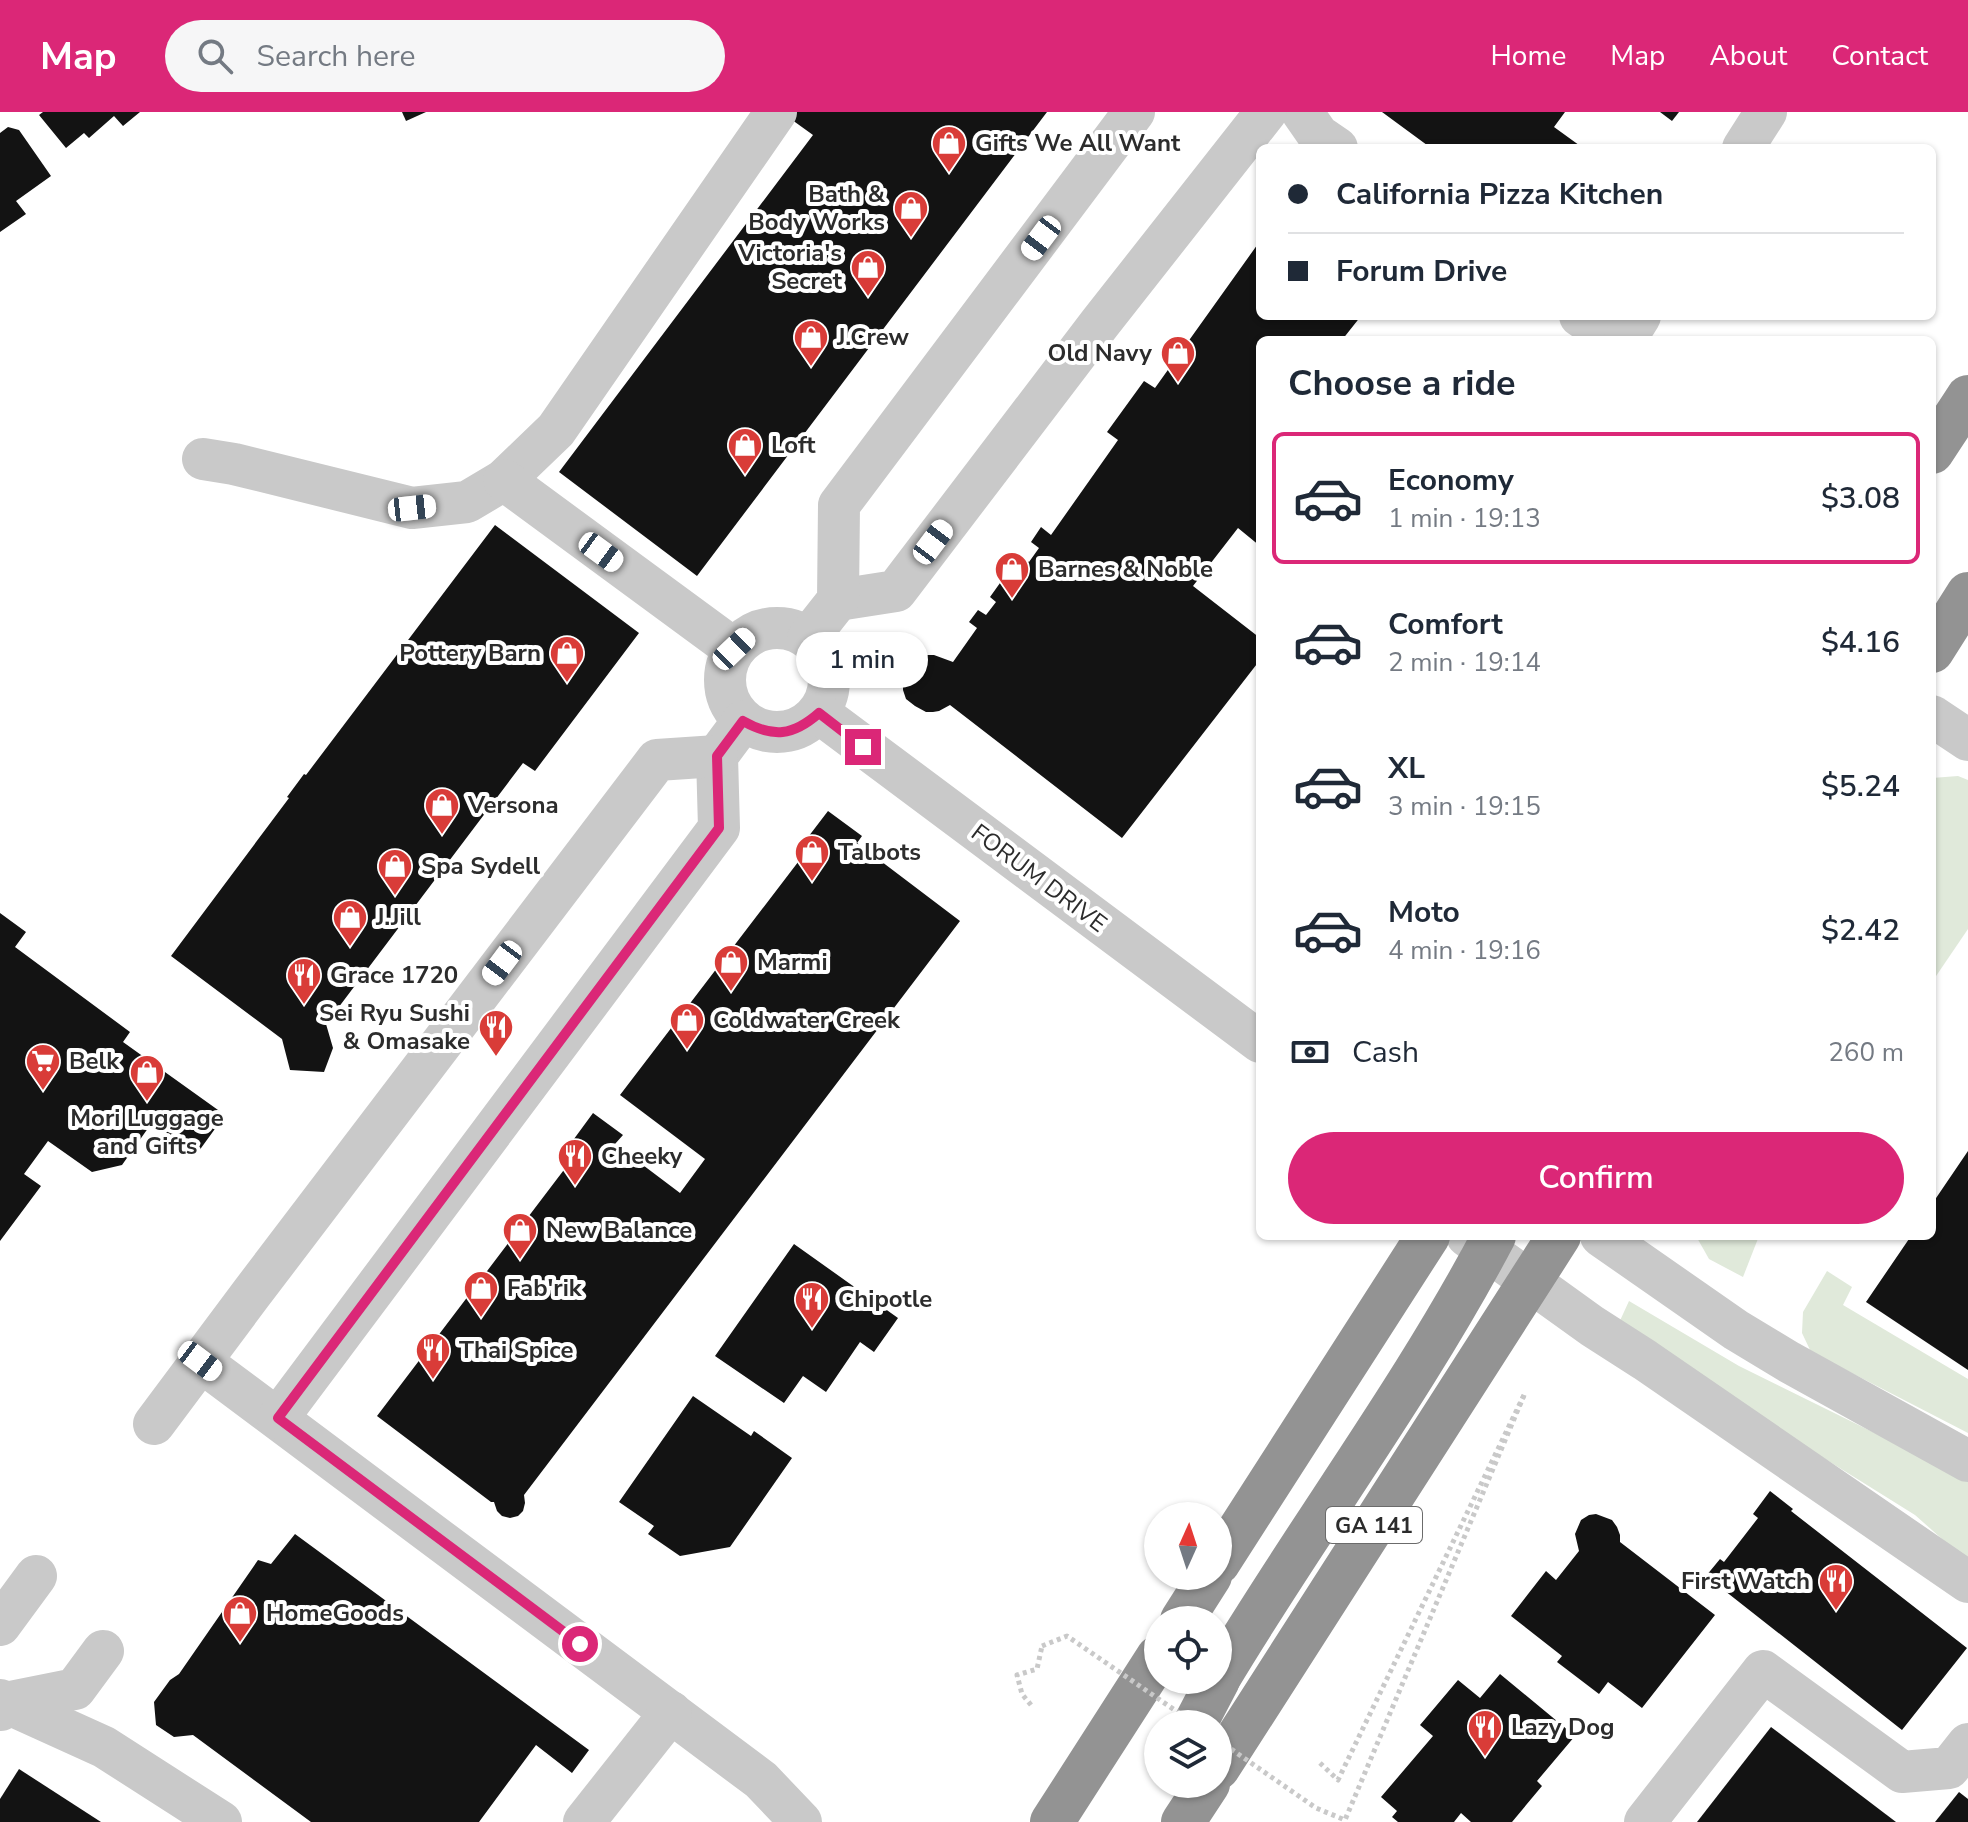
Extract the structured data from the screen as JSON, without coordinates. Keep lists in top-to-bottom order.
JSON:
{
  "streets": {
    "highway": ["GA 141"],
    "street": ["FORUM DRIVE"]
  },
  "places": {
    "shop": [
      "Gifts We All Want",
      "Bath & Body Works",
      "Victoria's Secret",
      "J.Crew",
      "Old Navy",
      "Loft",
      "Barnes & Noble",
      "Pottery Barn",
      "Versona",
      "Talbots",
      "Spa Sydell",
      "J.Jill",
      "Marmi",
      "Coldwater Creek",
      "Mori Luggage and Gifts",
      "New Balance",
      "Fab'rik",
      "HomeGoods"
    ],
    "restaurant": [
      "Grace 1720",
      "Sei Ryu Sushi & Omasake",
      "Cheeky",
      "Chipotle",
      "Thai Spice",
      "First Watch",
      "Lazy Dog"
    ],
    "supermarket": ["Belk"]
  },
  "north": "top",
  "page": {
    "header": "Map",
    "search": "Search here",
    "nav": [
      "Home",
      "Map",
      "About",
      "Contact"
    ],
    "banner": ["California Pizza Kitchen", "Forum Drive"],
    "heading": "Choose a ride",
    "list": [
      {
        "name": "Economy",
        "note": "1 min · 19:13",
        "value": "$3.08"
      },
      {
        "name": "Comfort",
        "note": "2 min · 19:14",
        "value": "$4.16"
      },
      {
        "name": "XL",
        "note": "3 min · 19:15",
        "value": "$5.24"
      },
      {
        "name": "Moto",
        "note": "4 min · 19:16",
        "value": "$2.42"
      }
    ],
    "bubble": "1 min",
    "pay": ["Cash", "260 m"],
    "buttons": "Confirm"
  }
}
